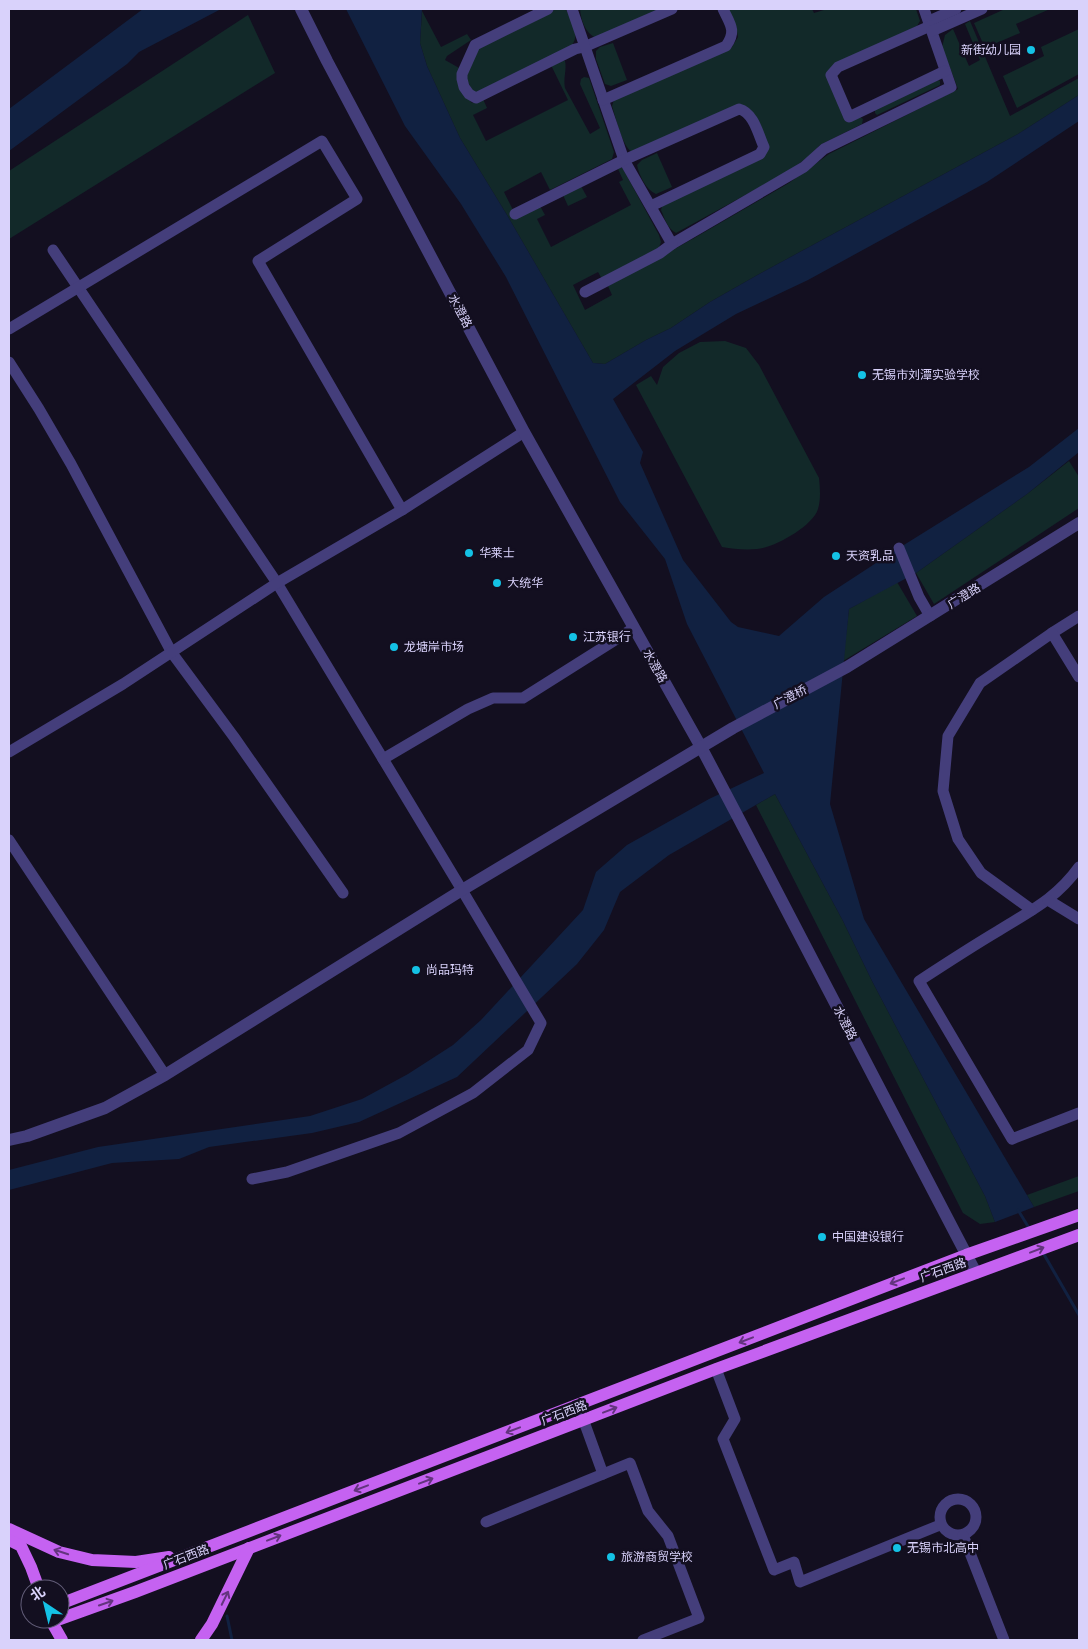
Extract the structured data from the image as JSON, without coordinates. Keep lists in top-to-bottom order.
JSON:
{
  "streets": {
    "main road": ["广石西路"],
    "street": ["水澄路", "广澄路", "广澄桥"]
  },
  "crossings": [
    ["水澄路", "广澄桥"],
    ["水澄路", "广石西路"],
    ["广澄路", "广澄桥"]
  ],
  "places": [
    "新街幼儿园",
    "无锡市刘潭实验学校",
    "华莱士",
    "天资乳品",
    "大统华",
    "江苏银行",
    "龙塘岸市场",
    "尚品玛特",
    "中国建设银行",
    "无锡市北高中",
    "旅游商贸学校"
  ],
  "north": "top left"
}
